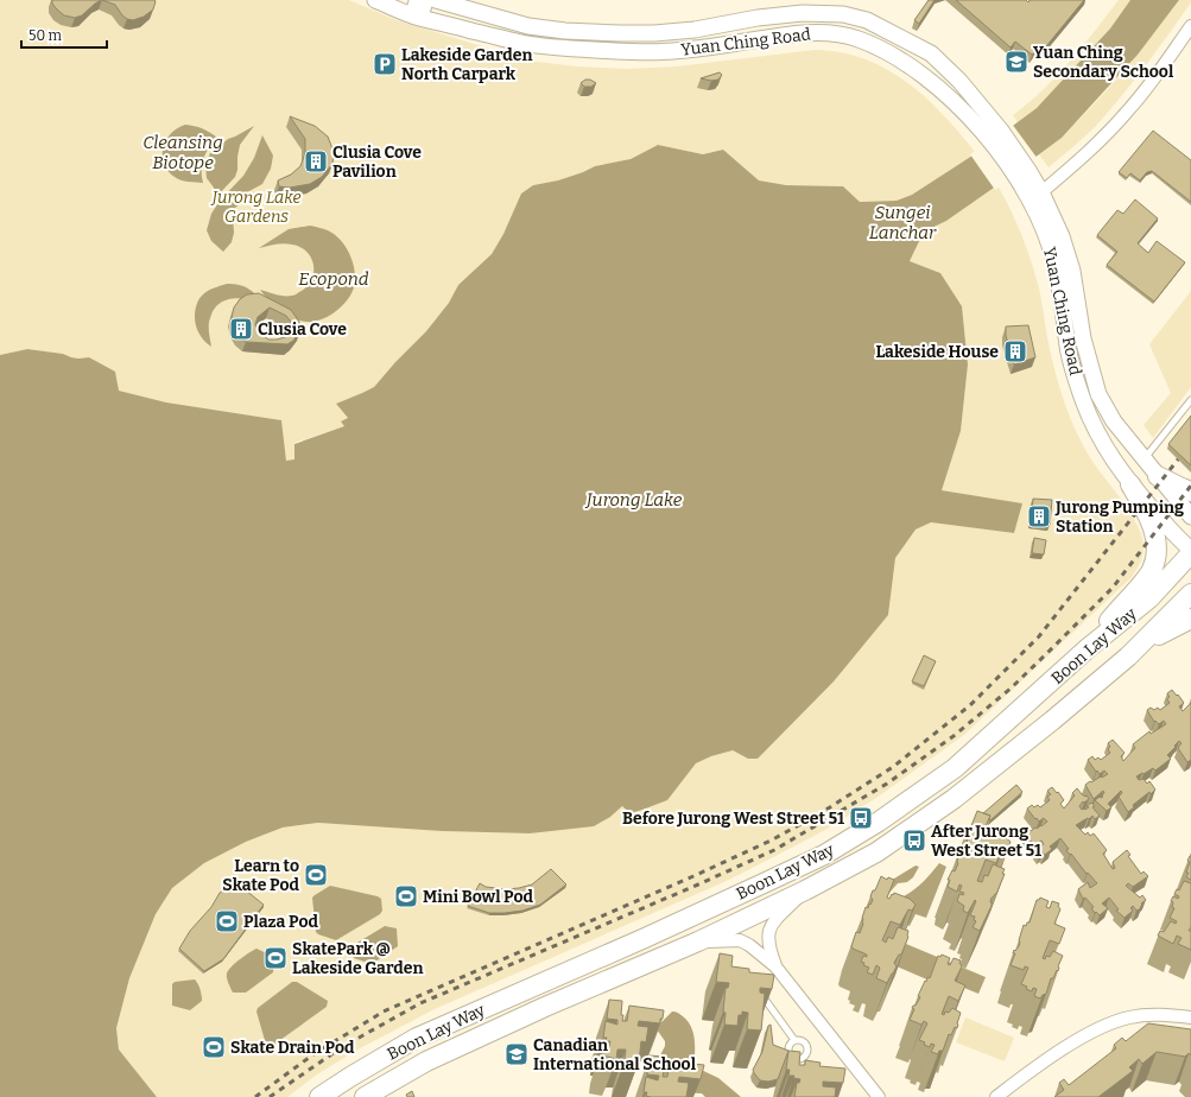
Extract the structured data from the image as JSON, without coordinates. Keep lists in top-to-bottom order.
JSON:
{
  "streets": {
    "main road": ["Boon Lay Way"],
    "street": ["Yuan Ching Road"]
  },
  "water": [
    "Cleansing Biotope",
    "Sungei Lanchar",
    "Ecopond",
    "Jurong Lake"
  ],
  "parks": ["Jurong Lake Gardens"],
  "places": {
    "school or university": ["Yuan Ching Secondary School", "Canadian International School"],
    "parking": ["Lakeside Garden North Carpark"],
    "building": [
      "Clusia Cove Pavilion",
      "Clusia Cove",
      "Lakeside House",
      "Jurong Pumping Station"
    ],
    "bus stop": ["Before Jurong West Street 51", "After Jurong West Street 51"],
    "sports": [
      "Learn to Skate Pod",
      "Mini Bowl Pod",
      "Plaza Pod",
      "SkatePark @ Lakeside Garden",
      "Skate Drain Pod"
    ]
  },
  "scale_bar": "50 m"
}
